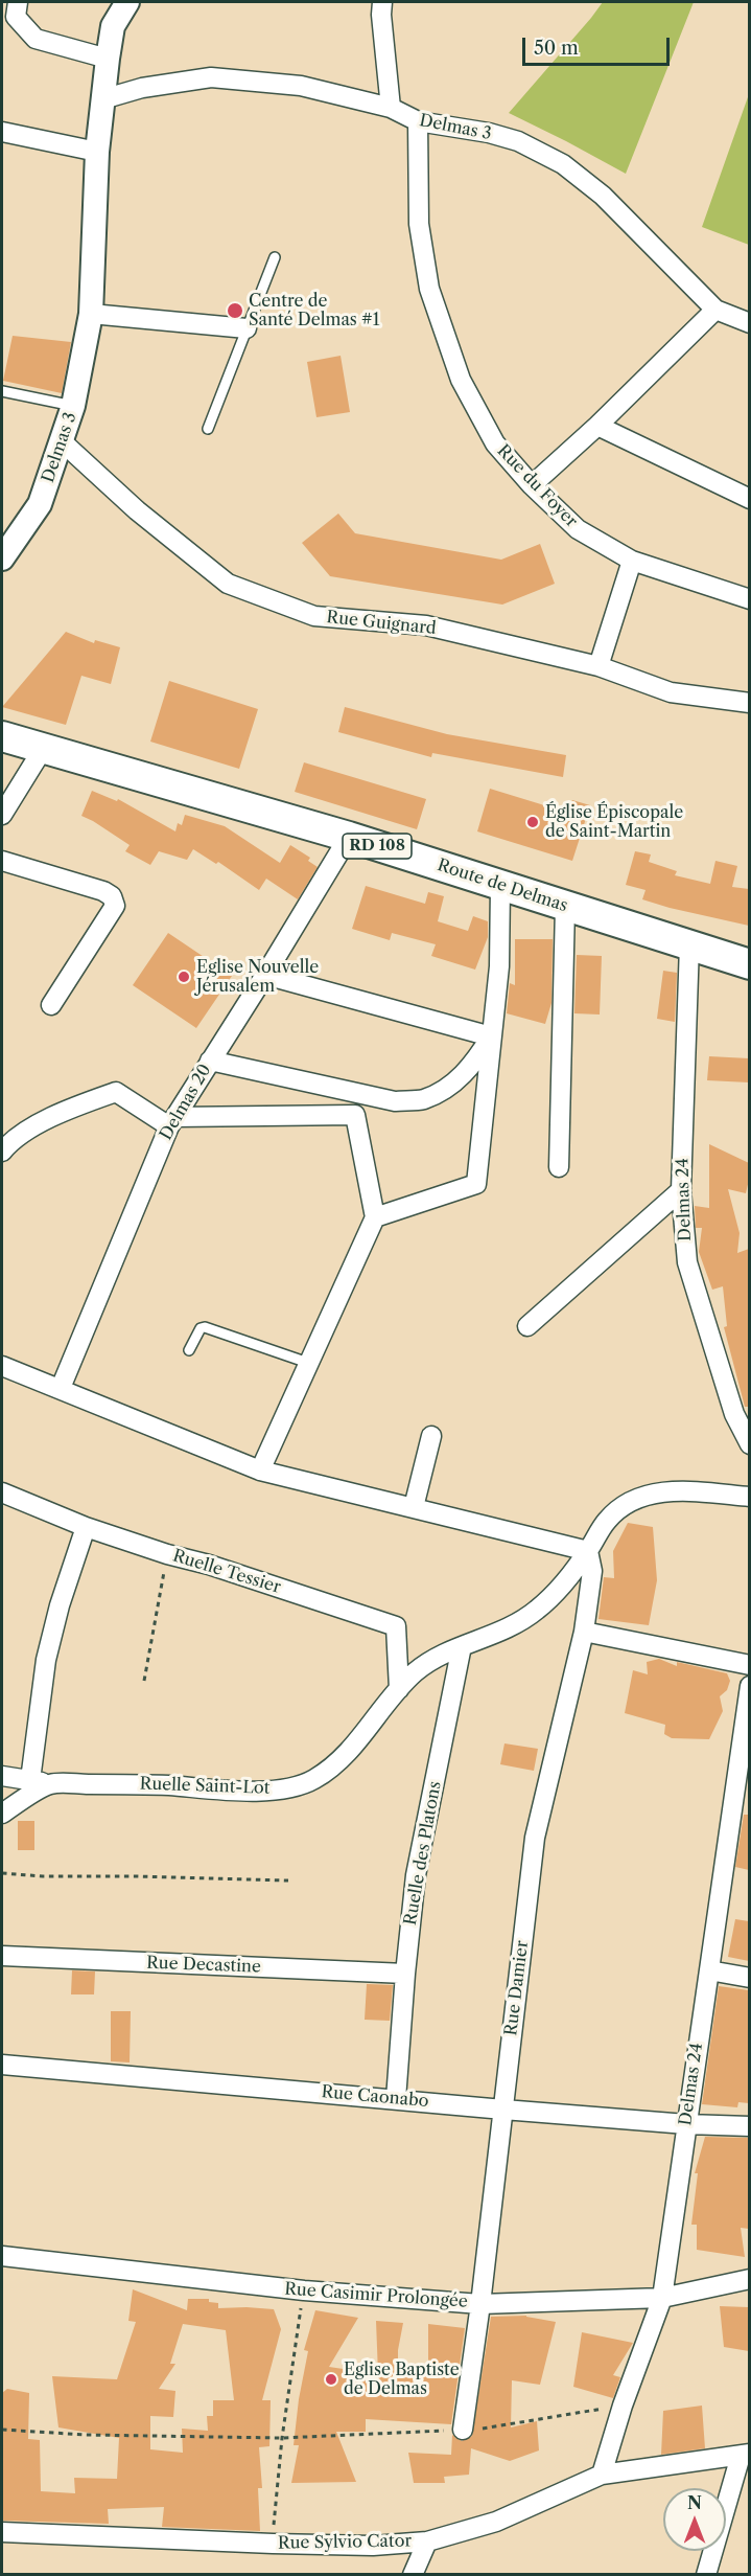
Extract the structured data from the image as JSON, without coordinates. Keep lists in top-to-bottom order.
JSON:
{
  "streets": {
    "main road": ["RD 108", "Route de Delmas"],
    "street": [
      "Delmas 3",
      "Rue du Foyer",
      "Rue Guignard",
      "Delmas 20",
      "Delmas 24",
      "Ruelle Tessier",
      "Ruelle Saint-Lot",
      "Ruelle des Platons",
      "Rue Decastine",
      "Rue Damier",
      "Rue Caonabo",
      "Rue Casimir Prolongée",
      "Rue Sylvio Cator"
    ]
  },
  "crossings": [
    ["Delmas 3", "Rue du Foyer"],
    ["Delmas 3", "Rue Guignard"],
    ["Route de Delmas", "Delmas 20"],
    ["Route de Delmas", "Delmas 24"],
    ["Delmas 24", "Rue Caonabo"],
    ["Delmas 24", "Rue Casimir Prolongée"],
    ["Delmas 24", "Rue Sylvio Cator"],
    ["Ruelle Tessier", "Ruelle Saint-Lot"],
    ["Ruelle Saint-Lot", "Ruelle des Platons"],
    ["Ruelle Saint-Lot", "Rue Damier"],
    ["Ruelle des Platons", "Rue Decastine"],
    ["Ruelle des Platons", "Rue Caonabo"],
    ["Rue Damier", "Rue Caonabo"],
    ["Rue Damier", "Rue Casimir Prolongée"]
  ],
  "places": [
    "Centre de Santé Delmas #1",
    "Église Épiscopale de Saint-Martin",
    "Eglise Nouvelle Jérusalem",
    "Eglise Baptiste de Delmas"
  ],
  "scale_bar": "50 m",
  "north": "top"
}
